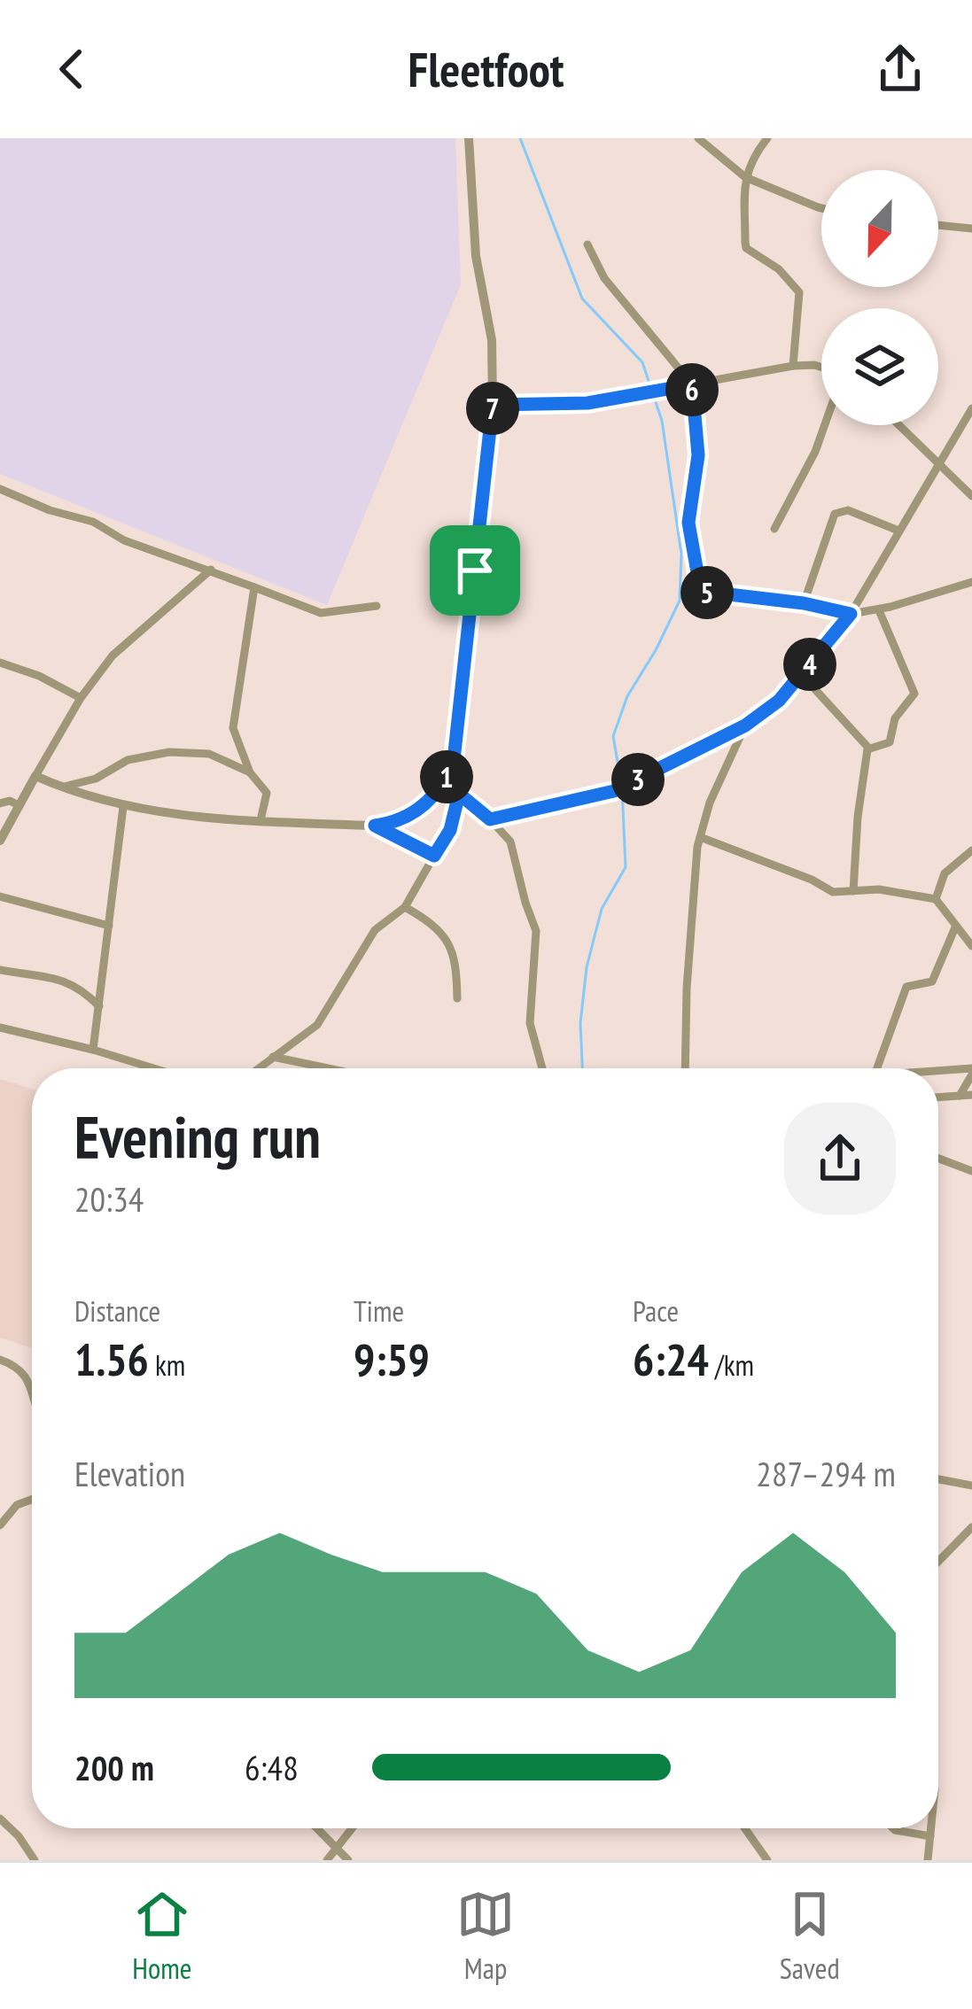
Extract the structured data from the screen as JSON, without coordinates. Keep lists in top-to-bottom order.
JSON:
{
  "north": "bottom",
  "page": {
    "header": "Fleetfoot",
    "pins": [
      "6",
      "7",
      "5",
      "4",
      "1",
      "3"
    ],
    "heading": ["Evening run", "20:34"],
    "stats": [
      ["Distance", "1.56 km"],
      ["Time", "9:59"],
      ["Pace", "6:24 /km"]
    ],
    "chart": ["Elevation", "287–294 m"],
    "list": [
      {
        "name": "200 m",
        "note": "6:48"
      }
    ],
    "tabs": ["Home", "Map", "Saved"]
  }
}
